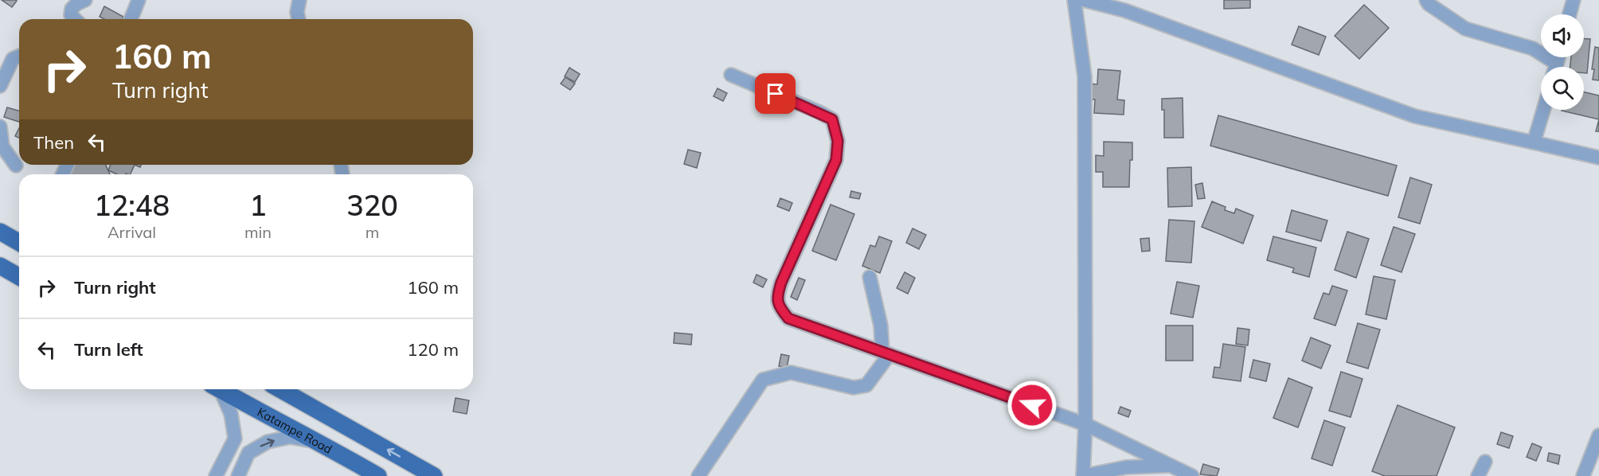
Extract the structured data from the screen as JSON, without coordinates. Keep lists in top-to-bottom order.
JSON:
{
  "streets": {
    "main road": ["Katampe Road"]
  },
  "page": {
    "turn": ["160 m", "Turn right"],
    "then": "Then",
    "eta": [
      "12:48",
      "Arrival",
      "1",
      "min",
      "320",
      "m"
    ],
    "list": [
      {
        "name": "Turn right",
        "value": "160 m"
      },
      {
        "name": "Turn left",
        "value": "120 m"
      }
    ]
  }
}
